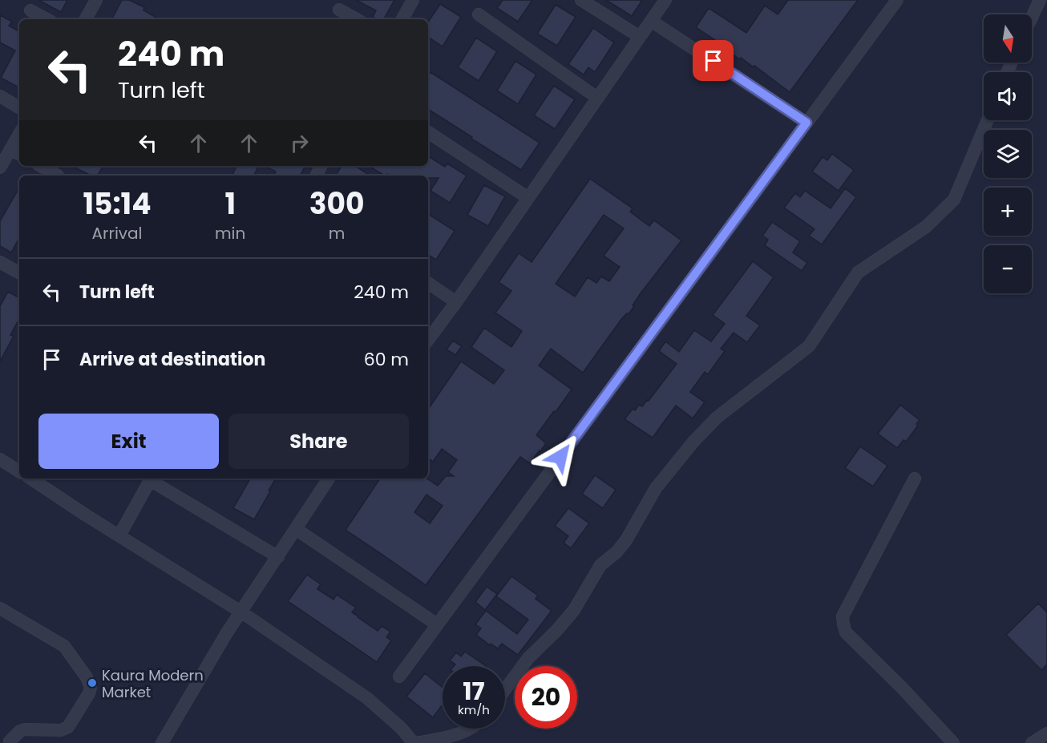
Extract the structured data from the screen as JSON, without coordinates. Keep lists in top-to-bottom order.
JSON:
{
  "places": ["Kaura Modern Market"],
  "north": "bottom",
  "page": {
    "map_buttons": ["+", "−"],
    "turn": ["240 m", "Turn left"],
    "eta": [
      "15:14",
      "Arrival",
      "1",
      "min",
      "300",
      "m"
    ],
    "list": [
      {
        "name": "Turn left",
        "value": "240 m"
      },
      {
        "name": "Arrive at destination",
        "value": "60 m"
      }
    ],
    "buttons": ["Exit", "Share"],
    "speed": "17 km/h",
    "limit": "20"
  }
}
